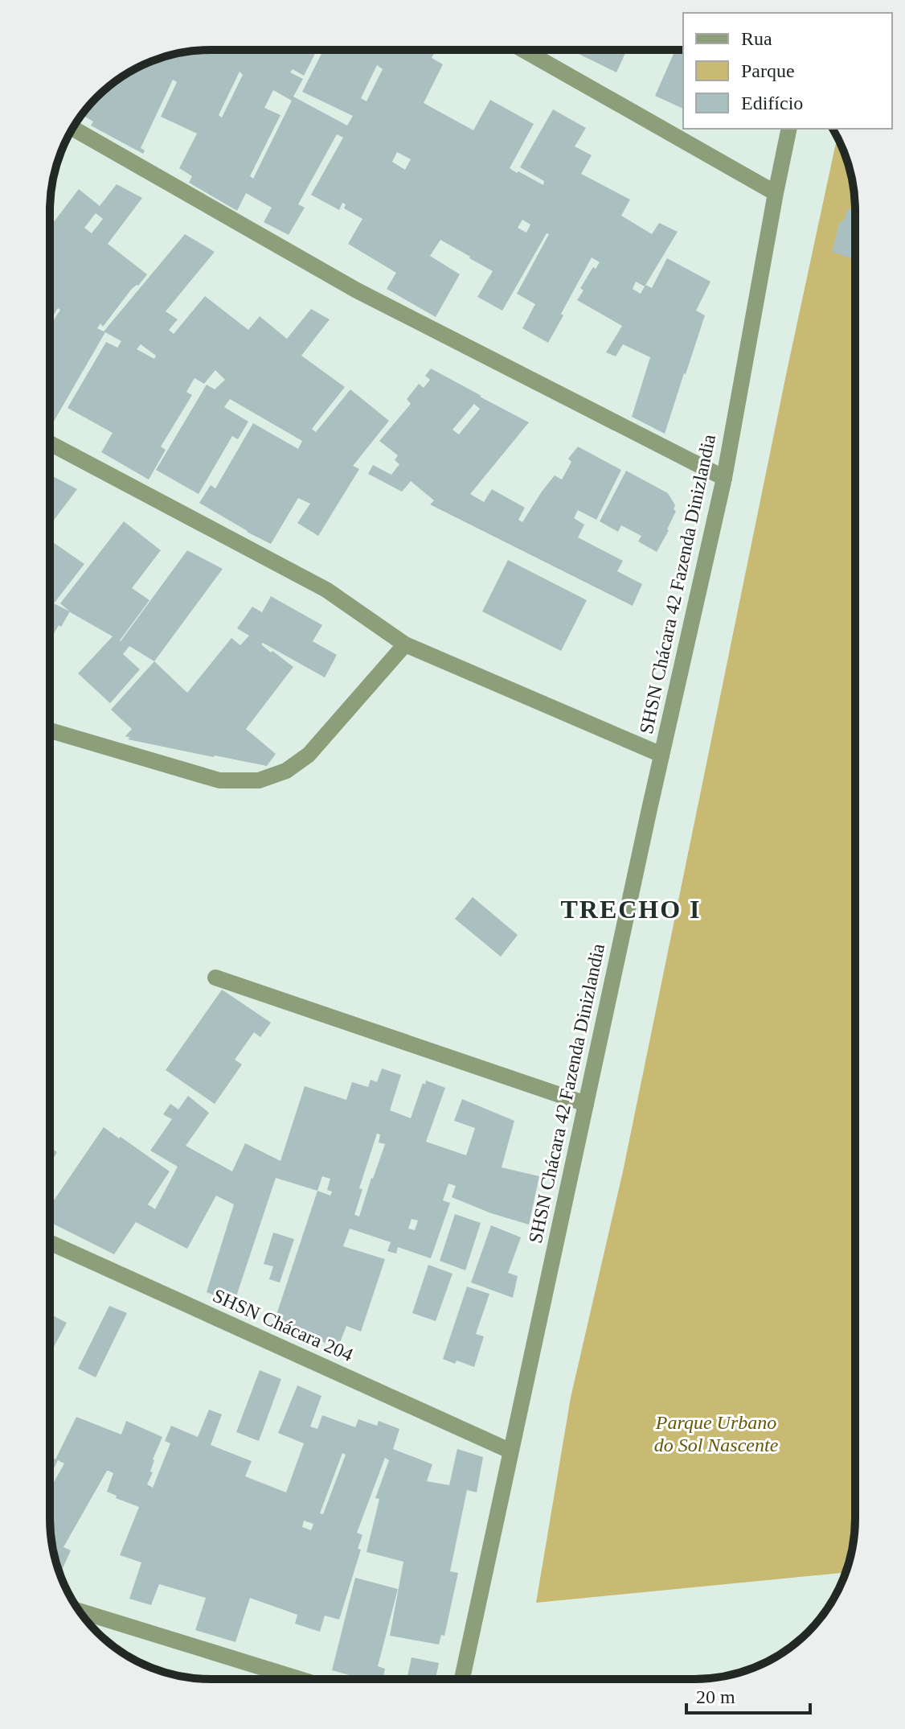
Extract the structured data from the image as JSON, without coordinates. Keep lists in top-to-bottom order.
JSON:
{
  "streets": {
    "street": ["SHSN Chácara 42 Fazenda Dinizlandia", "SHSN Chácara 204"]
  },
  "crossings": [
    ["SHSN Chácara 42 Fazenda Dinizlandia", "SHSN Chácara 204"]
  ],
  "districts": ["TRECHO I"],
  "parks": ["Parque Urbano do Sol Nascente"],
  "legend": ["Rua", "Parque", "Edifício"],
  "scale_bar": "20 m"
}
